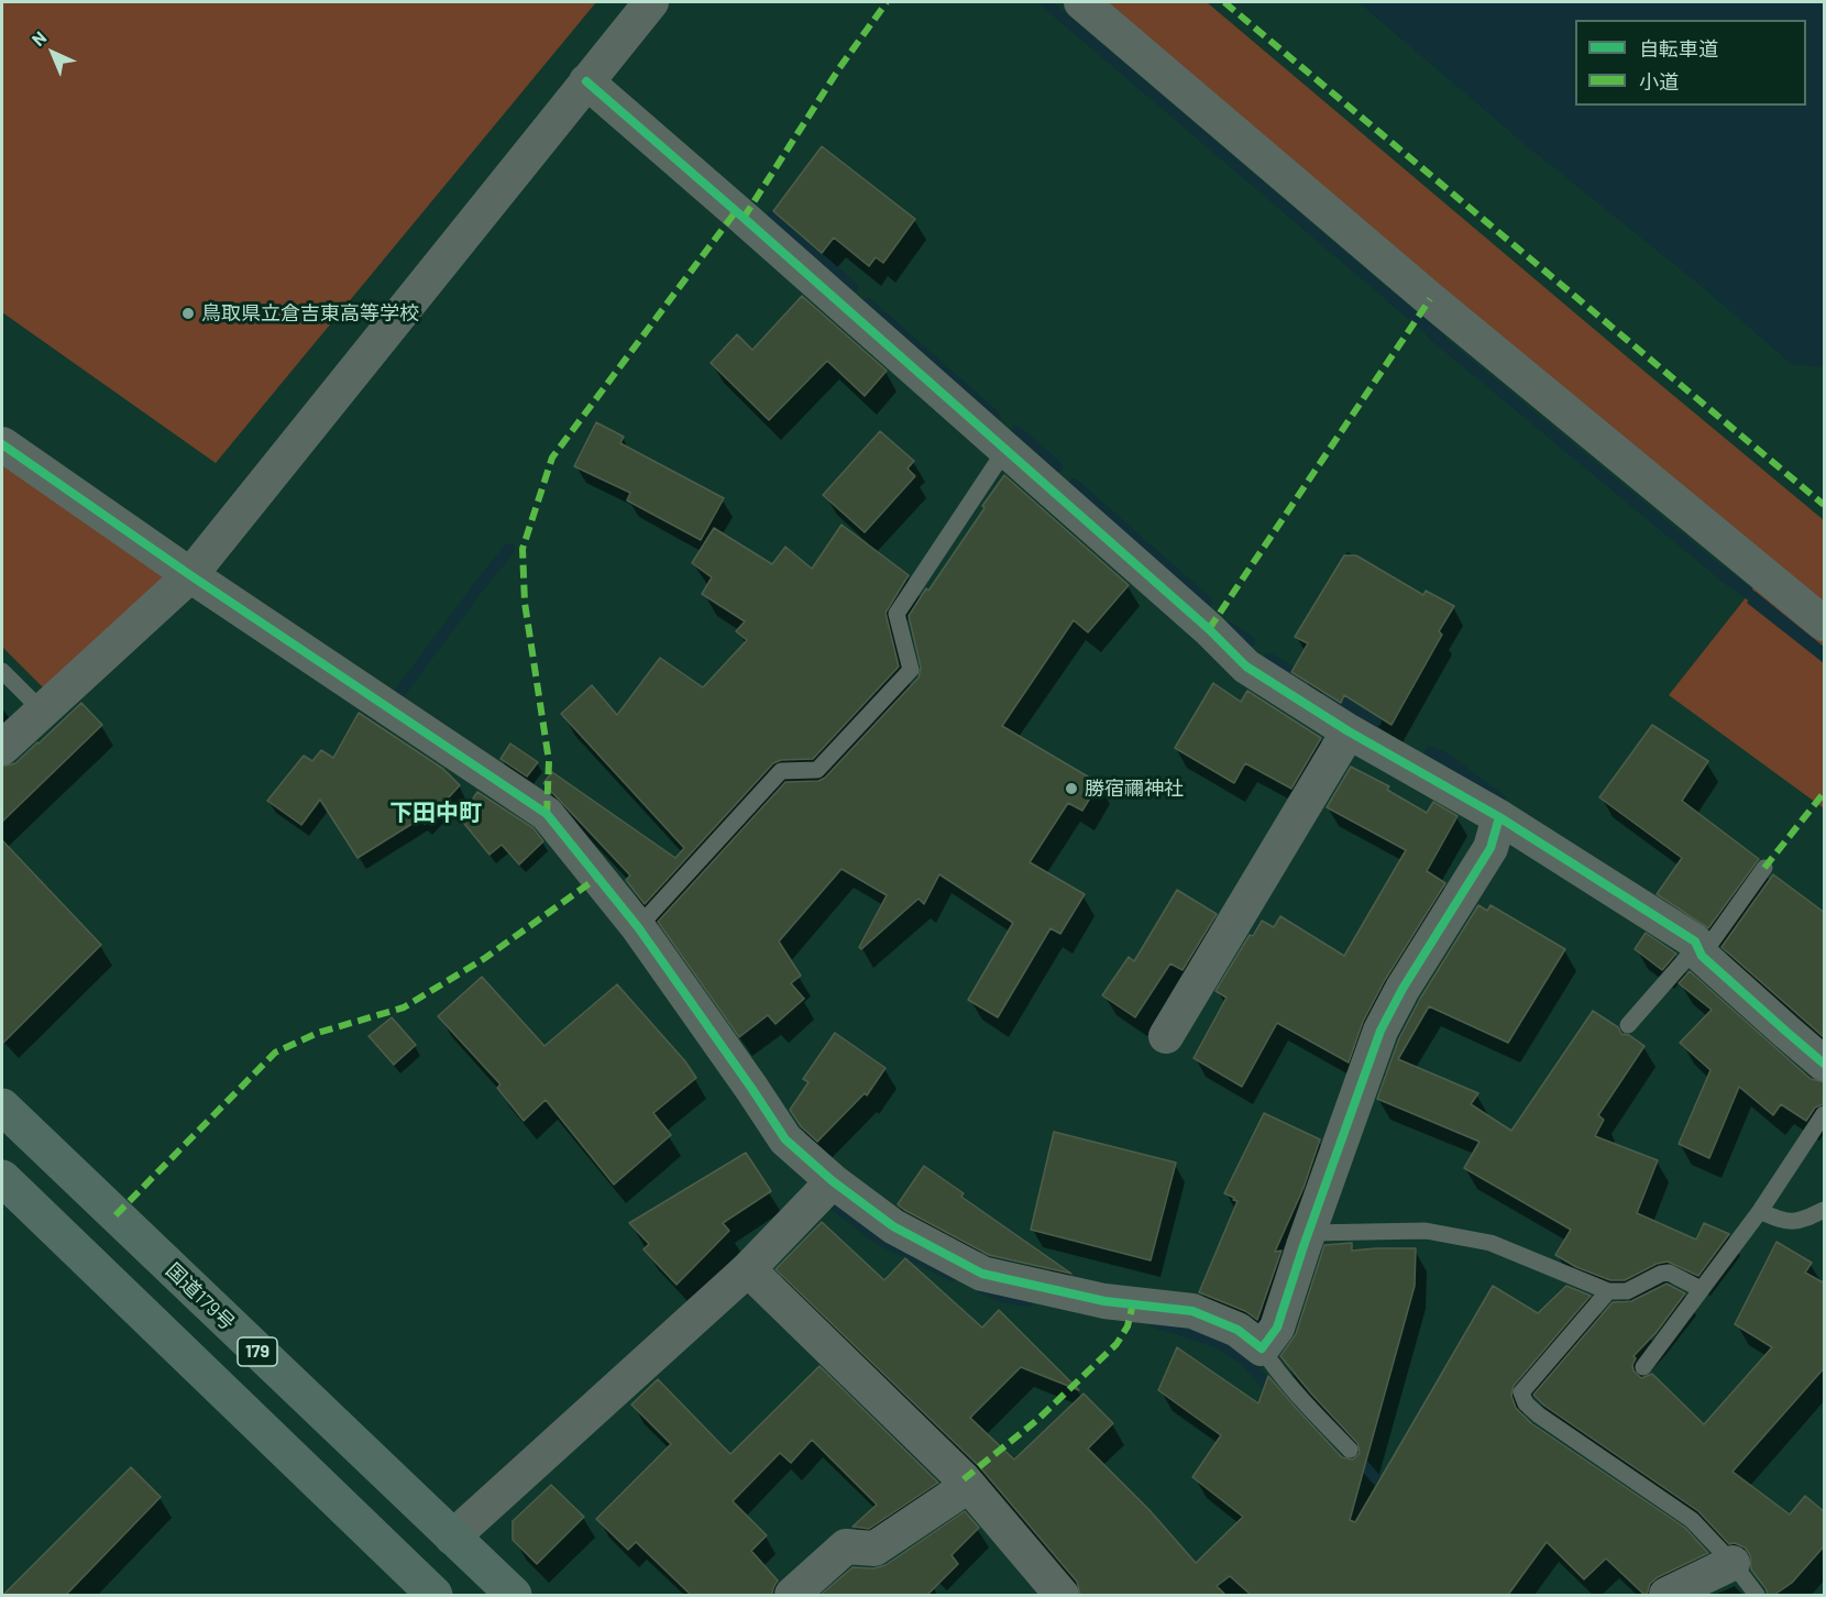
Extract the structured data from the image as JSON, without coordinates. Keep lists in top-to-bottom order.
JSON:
{
  "streets": {
    "highway": ["国道179号", "179"]
  },
  "districts": ["下田中町"],
  "places": ["鳥取県立倉吉東高等学校", "勝宿禰神社"],
  "legend": ["自転車道", "小道"],
  "north": "top left"
}
